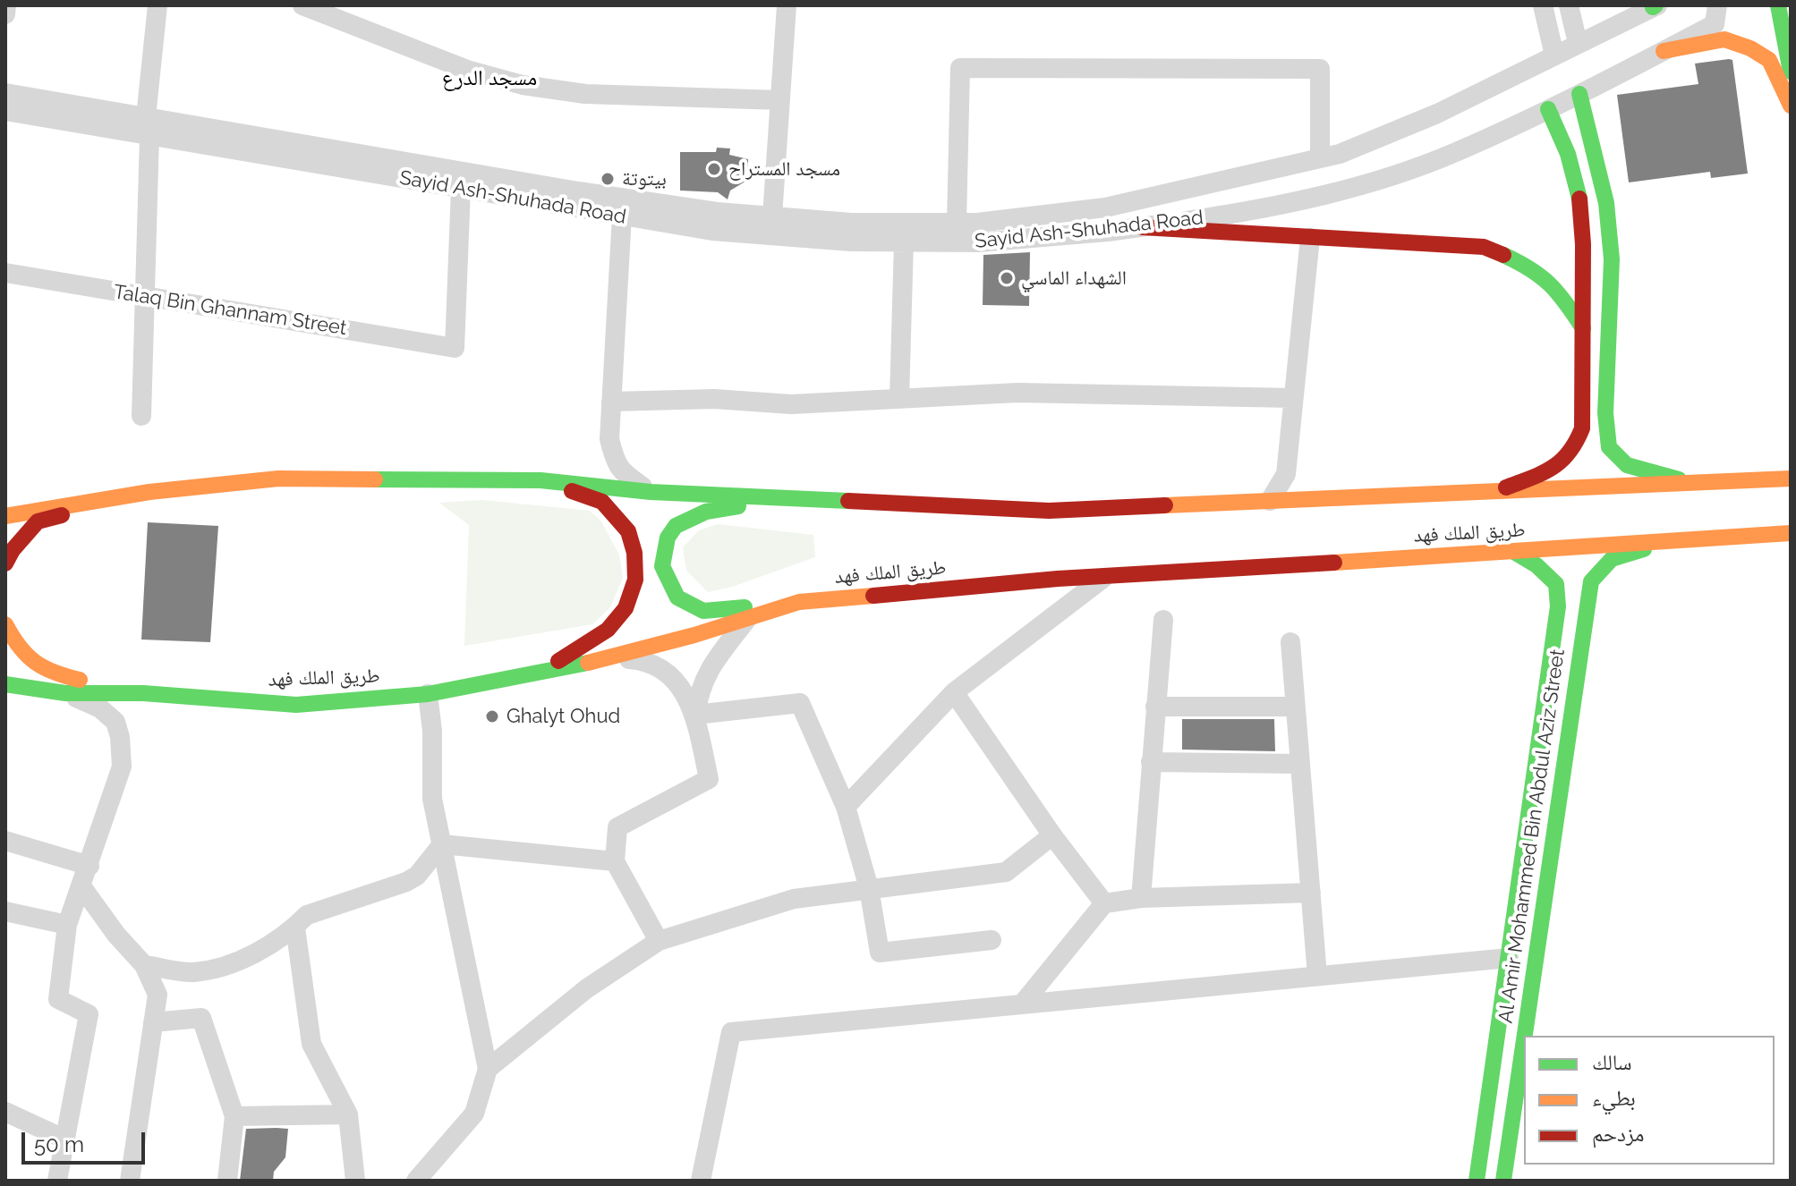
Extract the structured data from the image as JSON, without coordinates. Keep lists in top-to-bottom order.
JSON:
{
  "streets": {
    "main road": ["طريق الملك فهد", "Al Amir Mohammed Bin Abdul Aziz Street"],
    "street": ["Sayid Ash-Shuhada Road", "Talaq Bin Ghannam Street"]
  },
  "crossings": [
    ["Sayid Ash-Shuhada Road", "Talaq Bin Ghannam Street"],
    ["طريق الملك فهد", "Al Amir Mohammed Bin Abdul Aziz Street"]
  ],
  "districts": ["مسجد الدرع"],
  "places": [
    "مسجد المستراح",
    "بيتوتة",
    "الشهداء الماسي",
    "Ghalyt Ohud"
  ],
  "legend": ["سالك", "بطيء", "مزدحم"],
  "scale_bar": "50 m"
}
